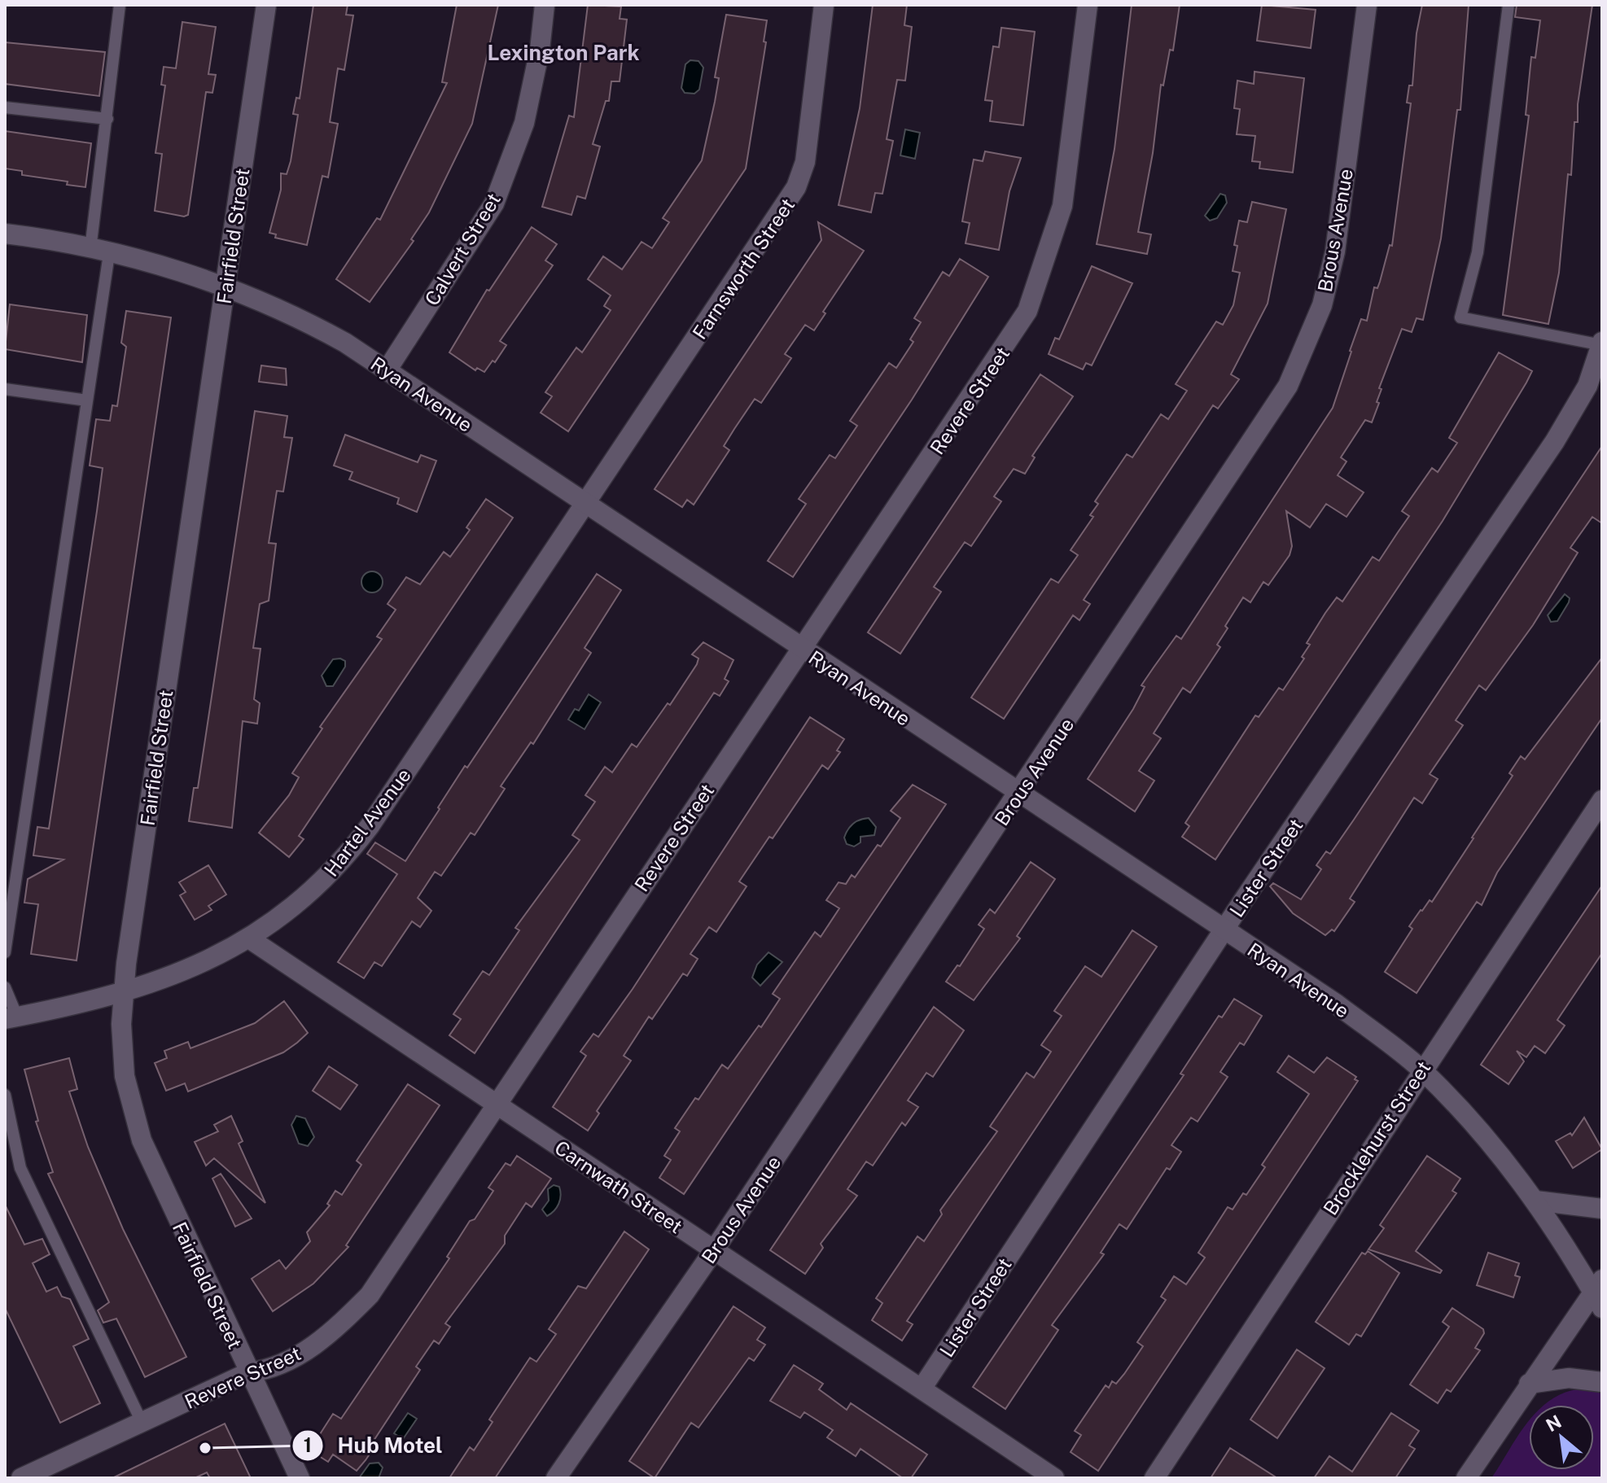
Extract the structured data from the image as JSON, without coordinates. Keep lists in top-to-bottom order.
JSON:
{
  "streets": {
    "street": [
      "Brous Avenue",
      "Fairfield Street",
      "Calvert Street",
      "Farnsworth Street",
      "Ryan Avenue",
      "Revere Street",
      "Hartel Avenue",
      "Lister Street",
      "Brocklehurst Street",
      "Carnwath Street"
    ]
  },
  "crossings": [
    ["Brous Avenue", "Ryan Avenue"],
    ["Brous Avenue", "Carnwath Street"],
    ["Fairfield Street", "Ryan Avenue"],
    ["Fairfield Street", "Revere Street"],
    ["Fairfield Street", "Hartel Avenue"],
    ["Calvert Street", "Ryan Avenue"],
    ["Farnsworth Street", "Ryan Avenue"],
    ["Farnsworth Street", "Hartel Avenue"],
    ["Ryan Avenue", "Revere Street"],
    ["Ryan Avenue", "Hartel Avenue"],
    ["Ryan Avenue", "Lister Street"],
    ["Ryan Avenue", "Brocklehurst Street"],
    ["Revere Street", "Carnwath Street"],
    ["Hartel Avenue", "Carnwath Street"],
    ["Lister Street", "Carnwath Street"]
  ],
  "districts": ["Lexington Park"],
  "places": ["Hub Motel"],
  "north": "top left"
}
